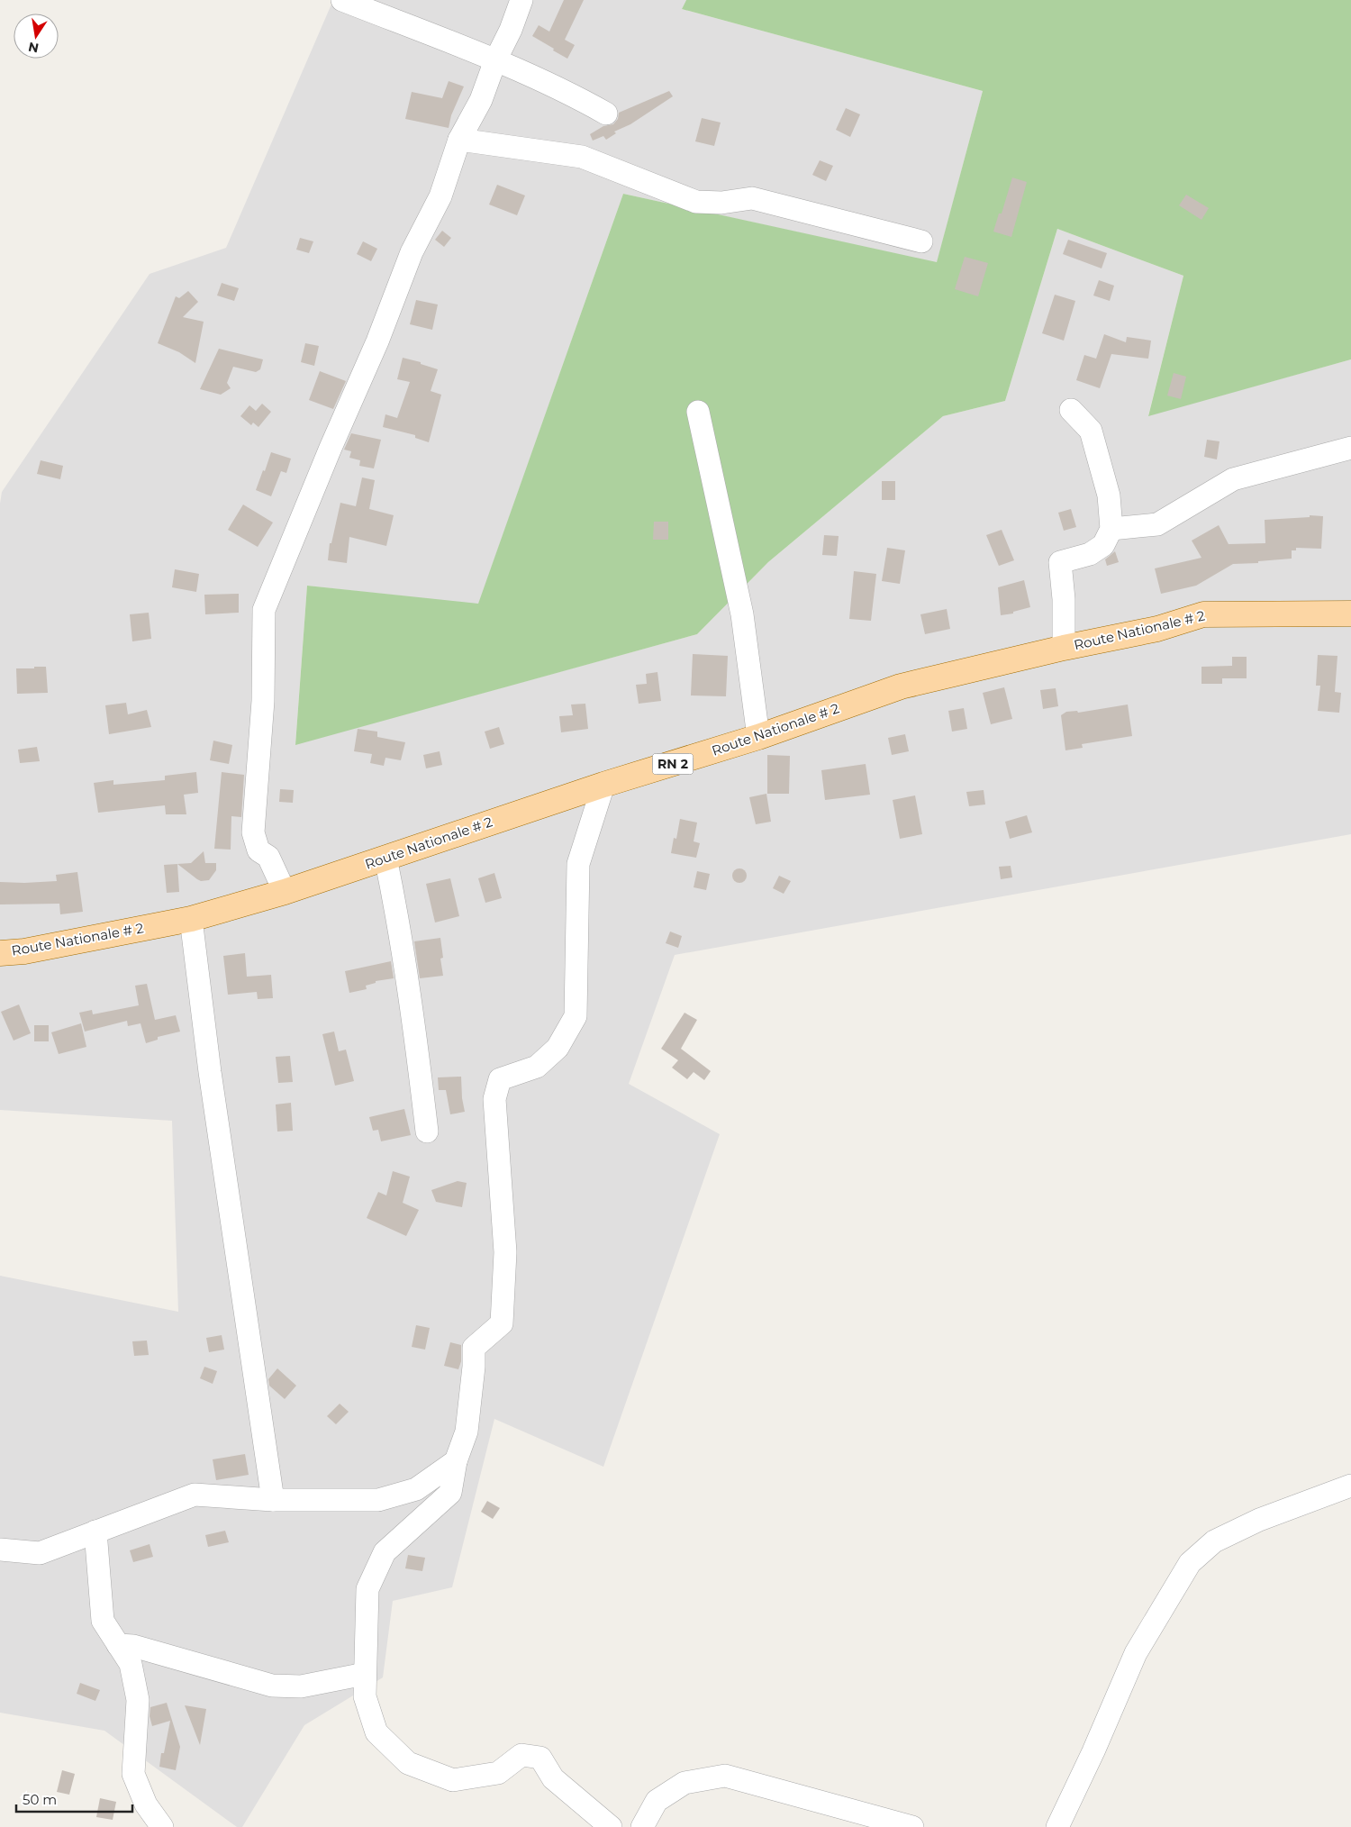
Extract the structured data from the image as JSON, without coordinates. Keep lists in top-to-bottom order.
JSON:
{
  "streets": {
    "main road": ["Route Nationale # 2", "RN 2"]
  },
  "scale_bar": "50 m",
  "north": "bottom"
}
